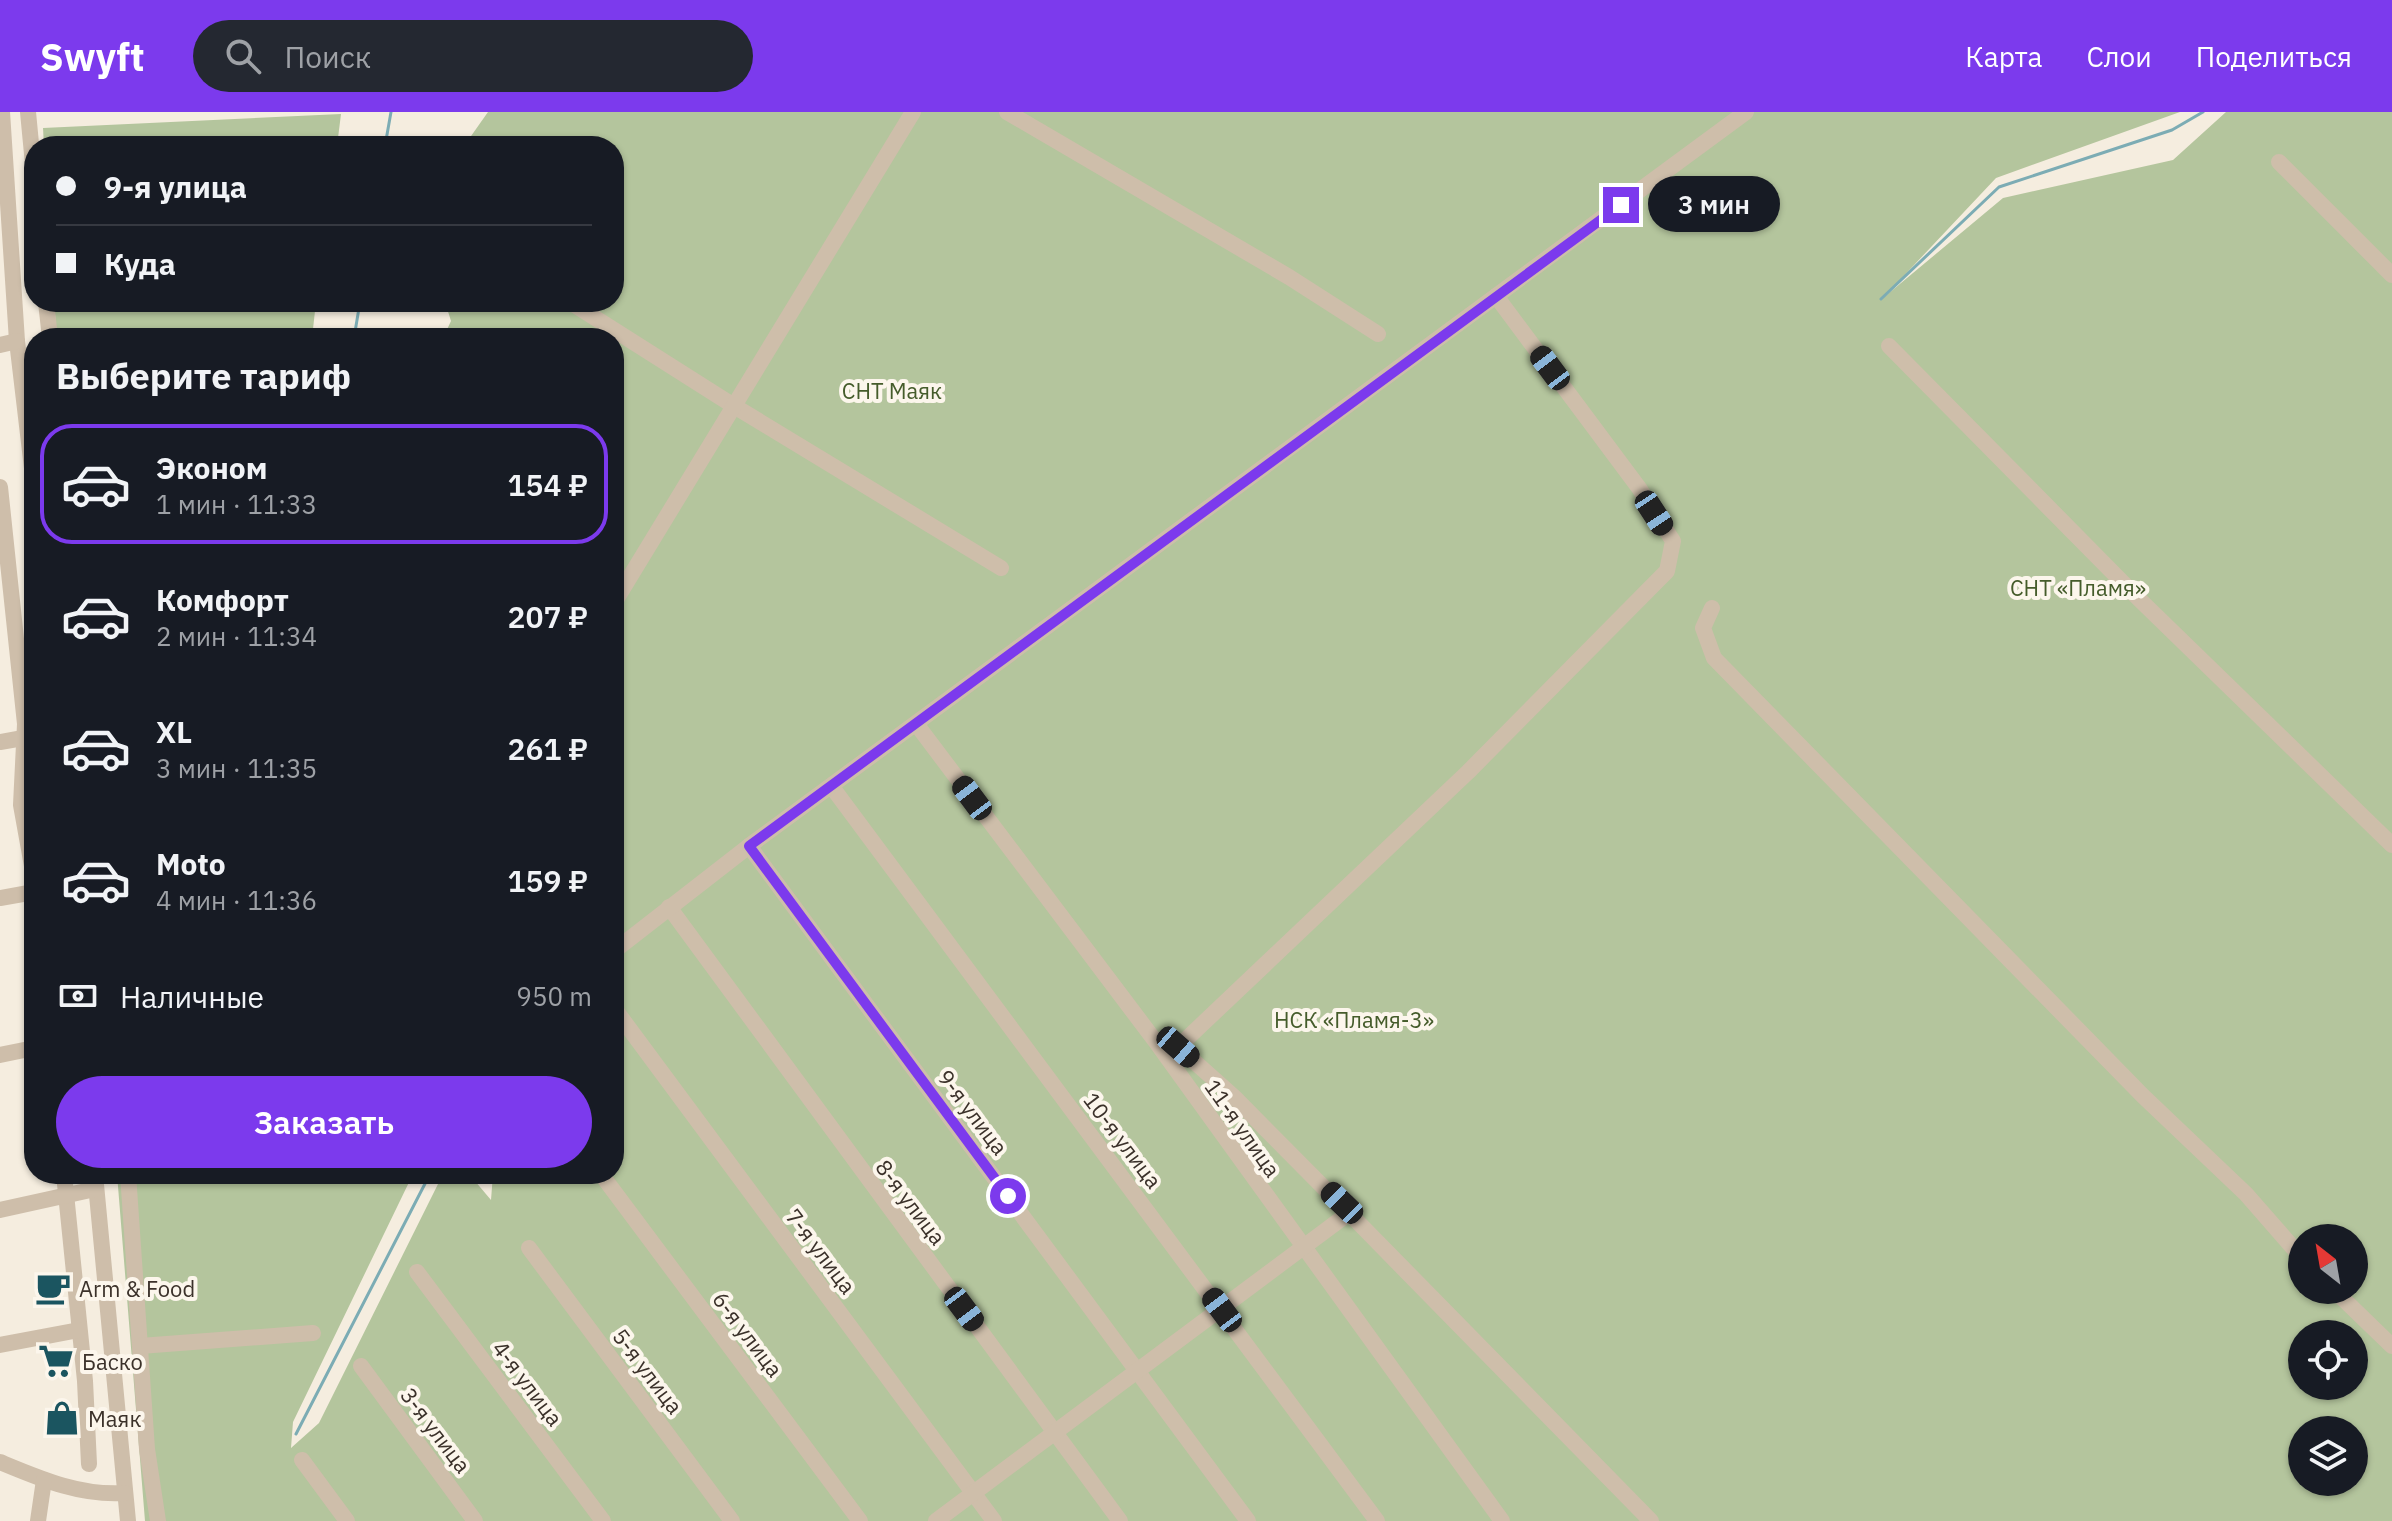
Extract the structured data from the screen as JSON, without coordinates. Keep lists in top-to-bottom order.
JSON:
{
  "streets": {
    "street": [
      "9-я улица",
      "11-я улица",
      "10-я улица",
      "8-я улица",
      "7-я улица",
      "6-я улица",
      "5-я улица",
      "4-я улица",
      "3-я улица"
    ]
  },
  "parks": ["СНТ Маяк", "СНТ «Пламя»", "НСК «Пламя-3»"],
  "places": {
    "cafe": ["Arm & Food"],
    "supermarket": ["Баско"],
    "shop": ["Маяк"]
  },
  "north": "top left",
  "page": {
    "header": "Swyft",
    "search": "Поиск",
    "nav": ["Карта", "Слои", "Поделиться"],
    "banner": ["9-я улица", "Куда"],
    "bubble": "3 мин",
    "heading": "Выберите тариф",
    "list": [
      {
        "name": "Эконом",
        "note": "1 мин · 11:33",
        "value": "154 ₽"
      },
      {
        "name": "Комфорт",
        "note": "2 мин · 11:34",
        "value": "207 ₽"
      },
      {
        "name": "XL",
        "note": "3 мин · 11:35",
        "value": "261 ₽"
      },
      {
        "name": "Moto",
        "note": "4 мин · 11:36",
        "value": "159 ₽"
      }
    ],
    "pay": ["Наличные", "950 m"],
    "buttons": "Заказать"
  }
}
